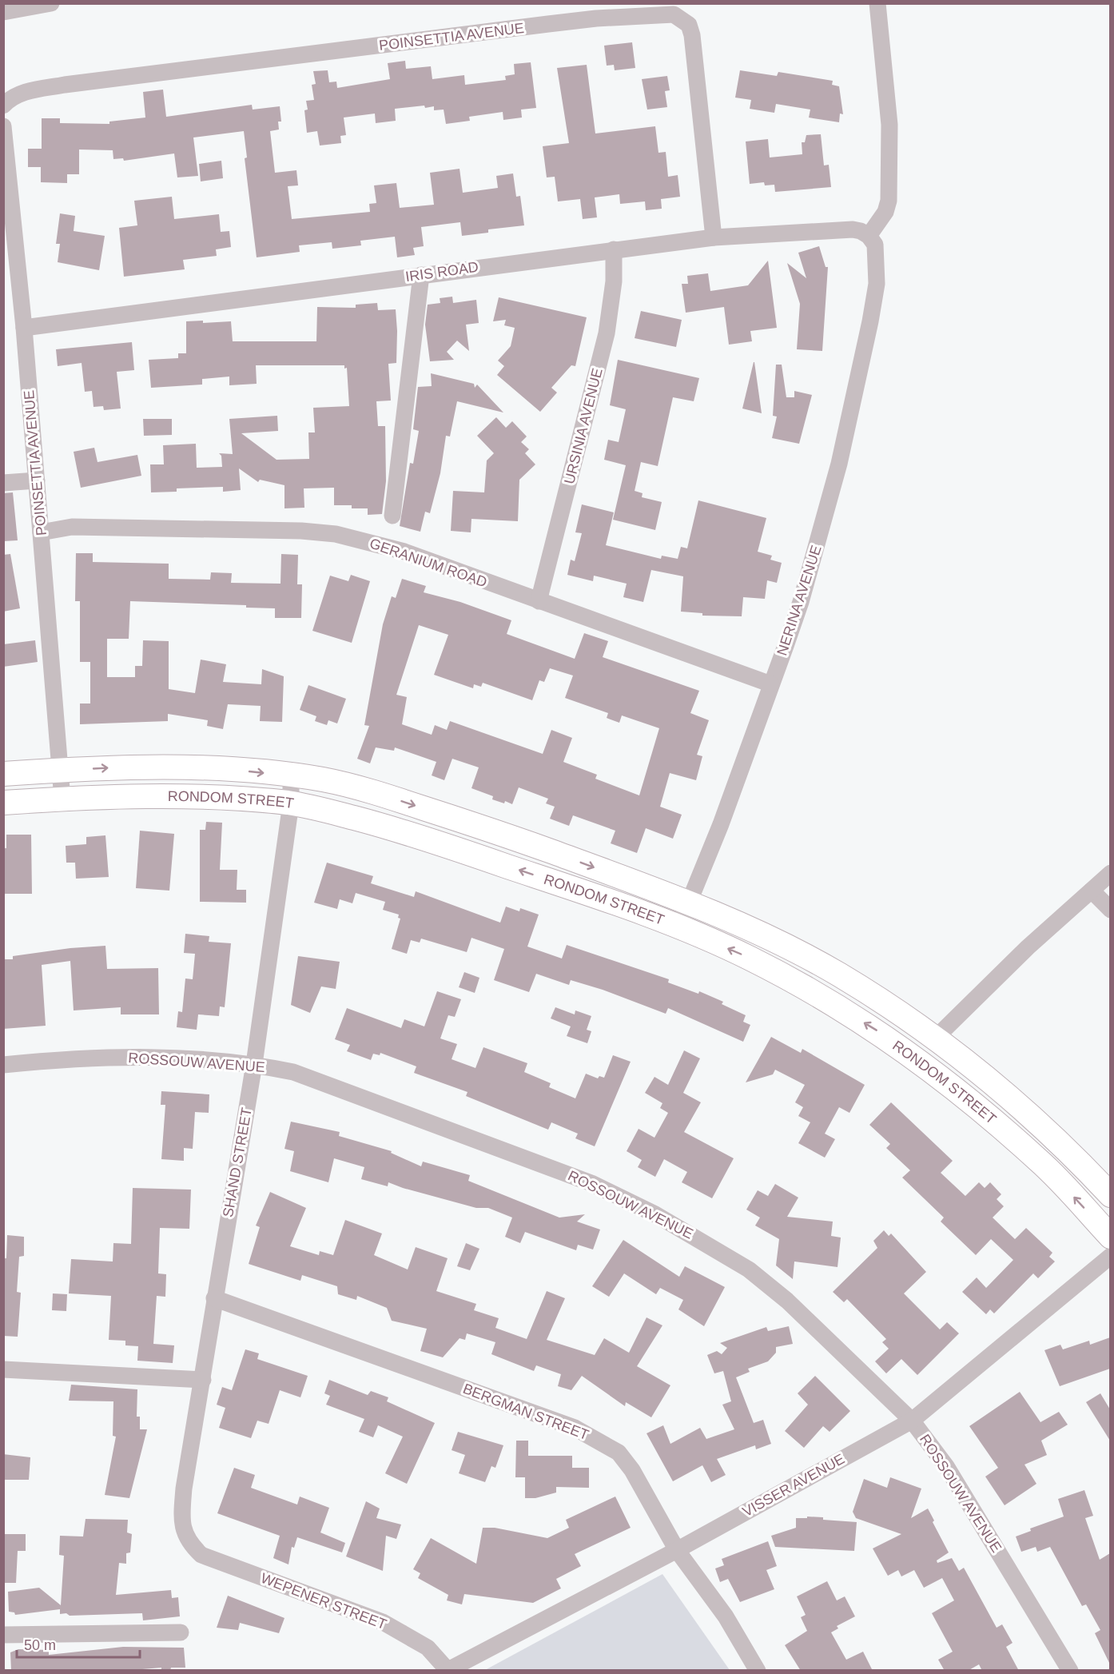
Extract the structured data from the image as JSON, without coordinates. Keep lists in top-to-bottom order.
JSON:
{
  "streets": {
    "street": [
      "POINSETTIA AVENUE",
      "IRIS ROAD",
      "URSINIA AVENUE",
      "GERANIUM ROAD",
      "NERINA AVENUE",
      "RONDOM STREET",
      "ROSSOUW AVENUE",
      "SHAND STREET",
      "BERGMAN STREET",
      "VISSER AVENUE",
      "WEPENER STREET"
    ]
  },
  "crossings": [
    ["POINSETTIA AVENUE", "IRIS ROAD"],
    ["POINSETTIA AVENUE", "GERANIUM ROAD"],
    ["POINSETTIA AVENUE", "RONDOM STREET"],
    ["IRIS ROAD", "URSINIA AVENUE"],
    ["IRIS ROAD", "NERINA AVENUE"],
    ["URSINIA AVENUE", "GERANIUM ROAD"],
    ["GERANIUM ROAD", "NERINA AVENUE"],
    ["NERINA AVENUE", "RONDOM STREET"],
    ["RONDOM STREET", "SHAND STREET"],
    ["ROSSOUW AVENUE", "SHAND STREET"],
    ["ROSSOUW AVENUE", "VISSER AVENUE"],
    ["SHAND STREET", "BERGMAN STREET"],
    ["SHAND STREET", "WEPENER STREET"],
    ["BERGMAN STREET", "VISSER AVENUE"],
    ["VISSER AVENUE", "WEPENER STREET"]
  ],
  "scale_bar": "50 m"
}
